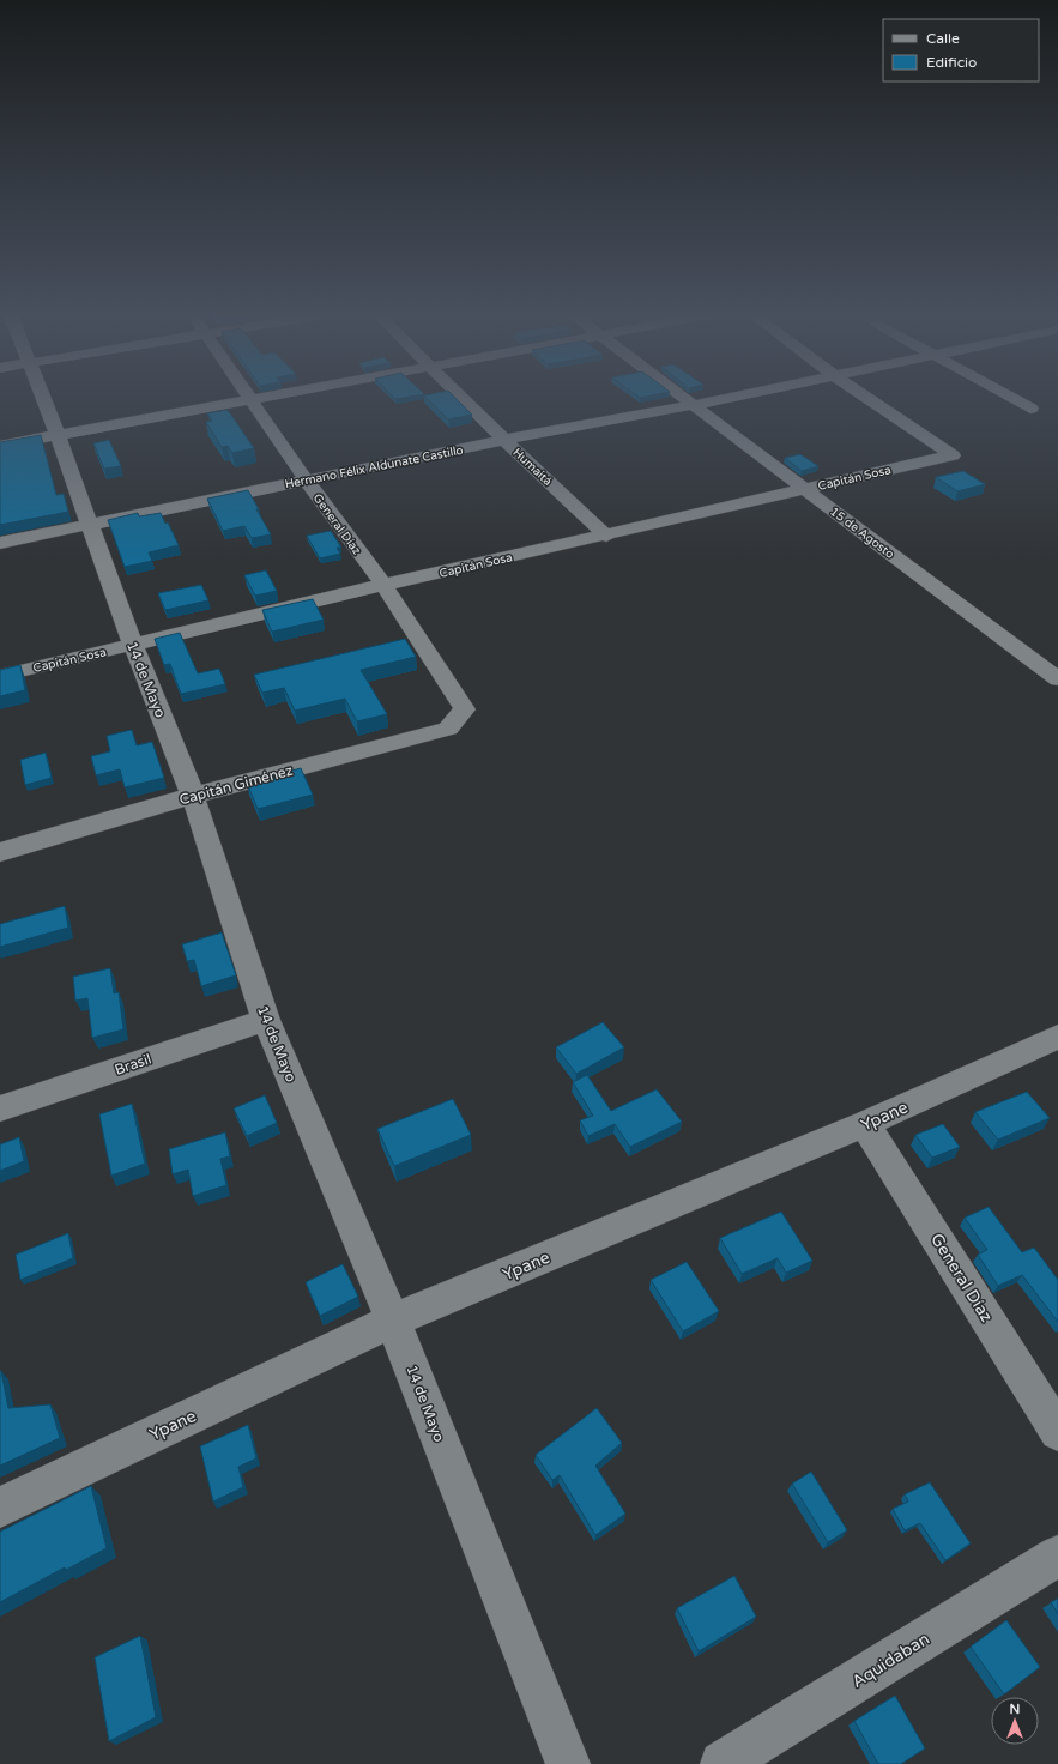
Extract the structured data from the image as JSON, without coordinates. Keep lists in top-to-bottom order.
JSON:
{
  "streets": {
    "street": [
      "Hermano Félix Aldunate Castillo",
      "Humaitá",
      "Capitán Sosa",
      "General Díaz",
      "15 de Agosto",
      "14 de Mayo",
      "Capitán Giménez",
      "Brasil",
      "Ypane",
      "Aquidaban"
    ]
  },
  "crossings": [
    ["Hermano Félix Aldunate Castillo", "Humaitá"],
    ["Hermano Félix Aldunate Castillo", "General Díaz"],
    ["Hermano Félix Aldunate Castillo", "15 de Agosto"],
    ["Hermano Félix Aldunate Castillo", "14 de Mayo"],
    ["Humaitá", "Capitán Sosa"],
    ["Capitán Sosa", "General Díaz"],
    ["Capitán Sosa", "15 de Agosto"],
    ["Capitán Sosa", "14 de Mayo"],
    ["General Díaz", "Capitán Giménez"],
    ["General Díaz", "Ypane"],
    ["14 de Mayo", "Capitán Giménez"],
    ["14 de Mayo", "Brasil"],
    ["14 de Mayo", "Ypane"]
  ],
  "legend": ["Calle", "Edificio"],
  "north": "top"
}
